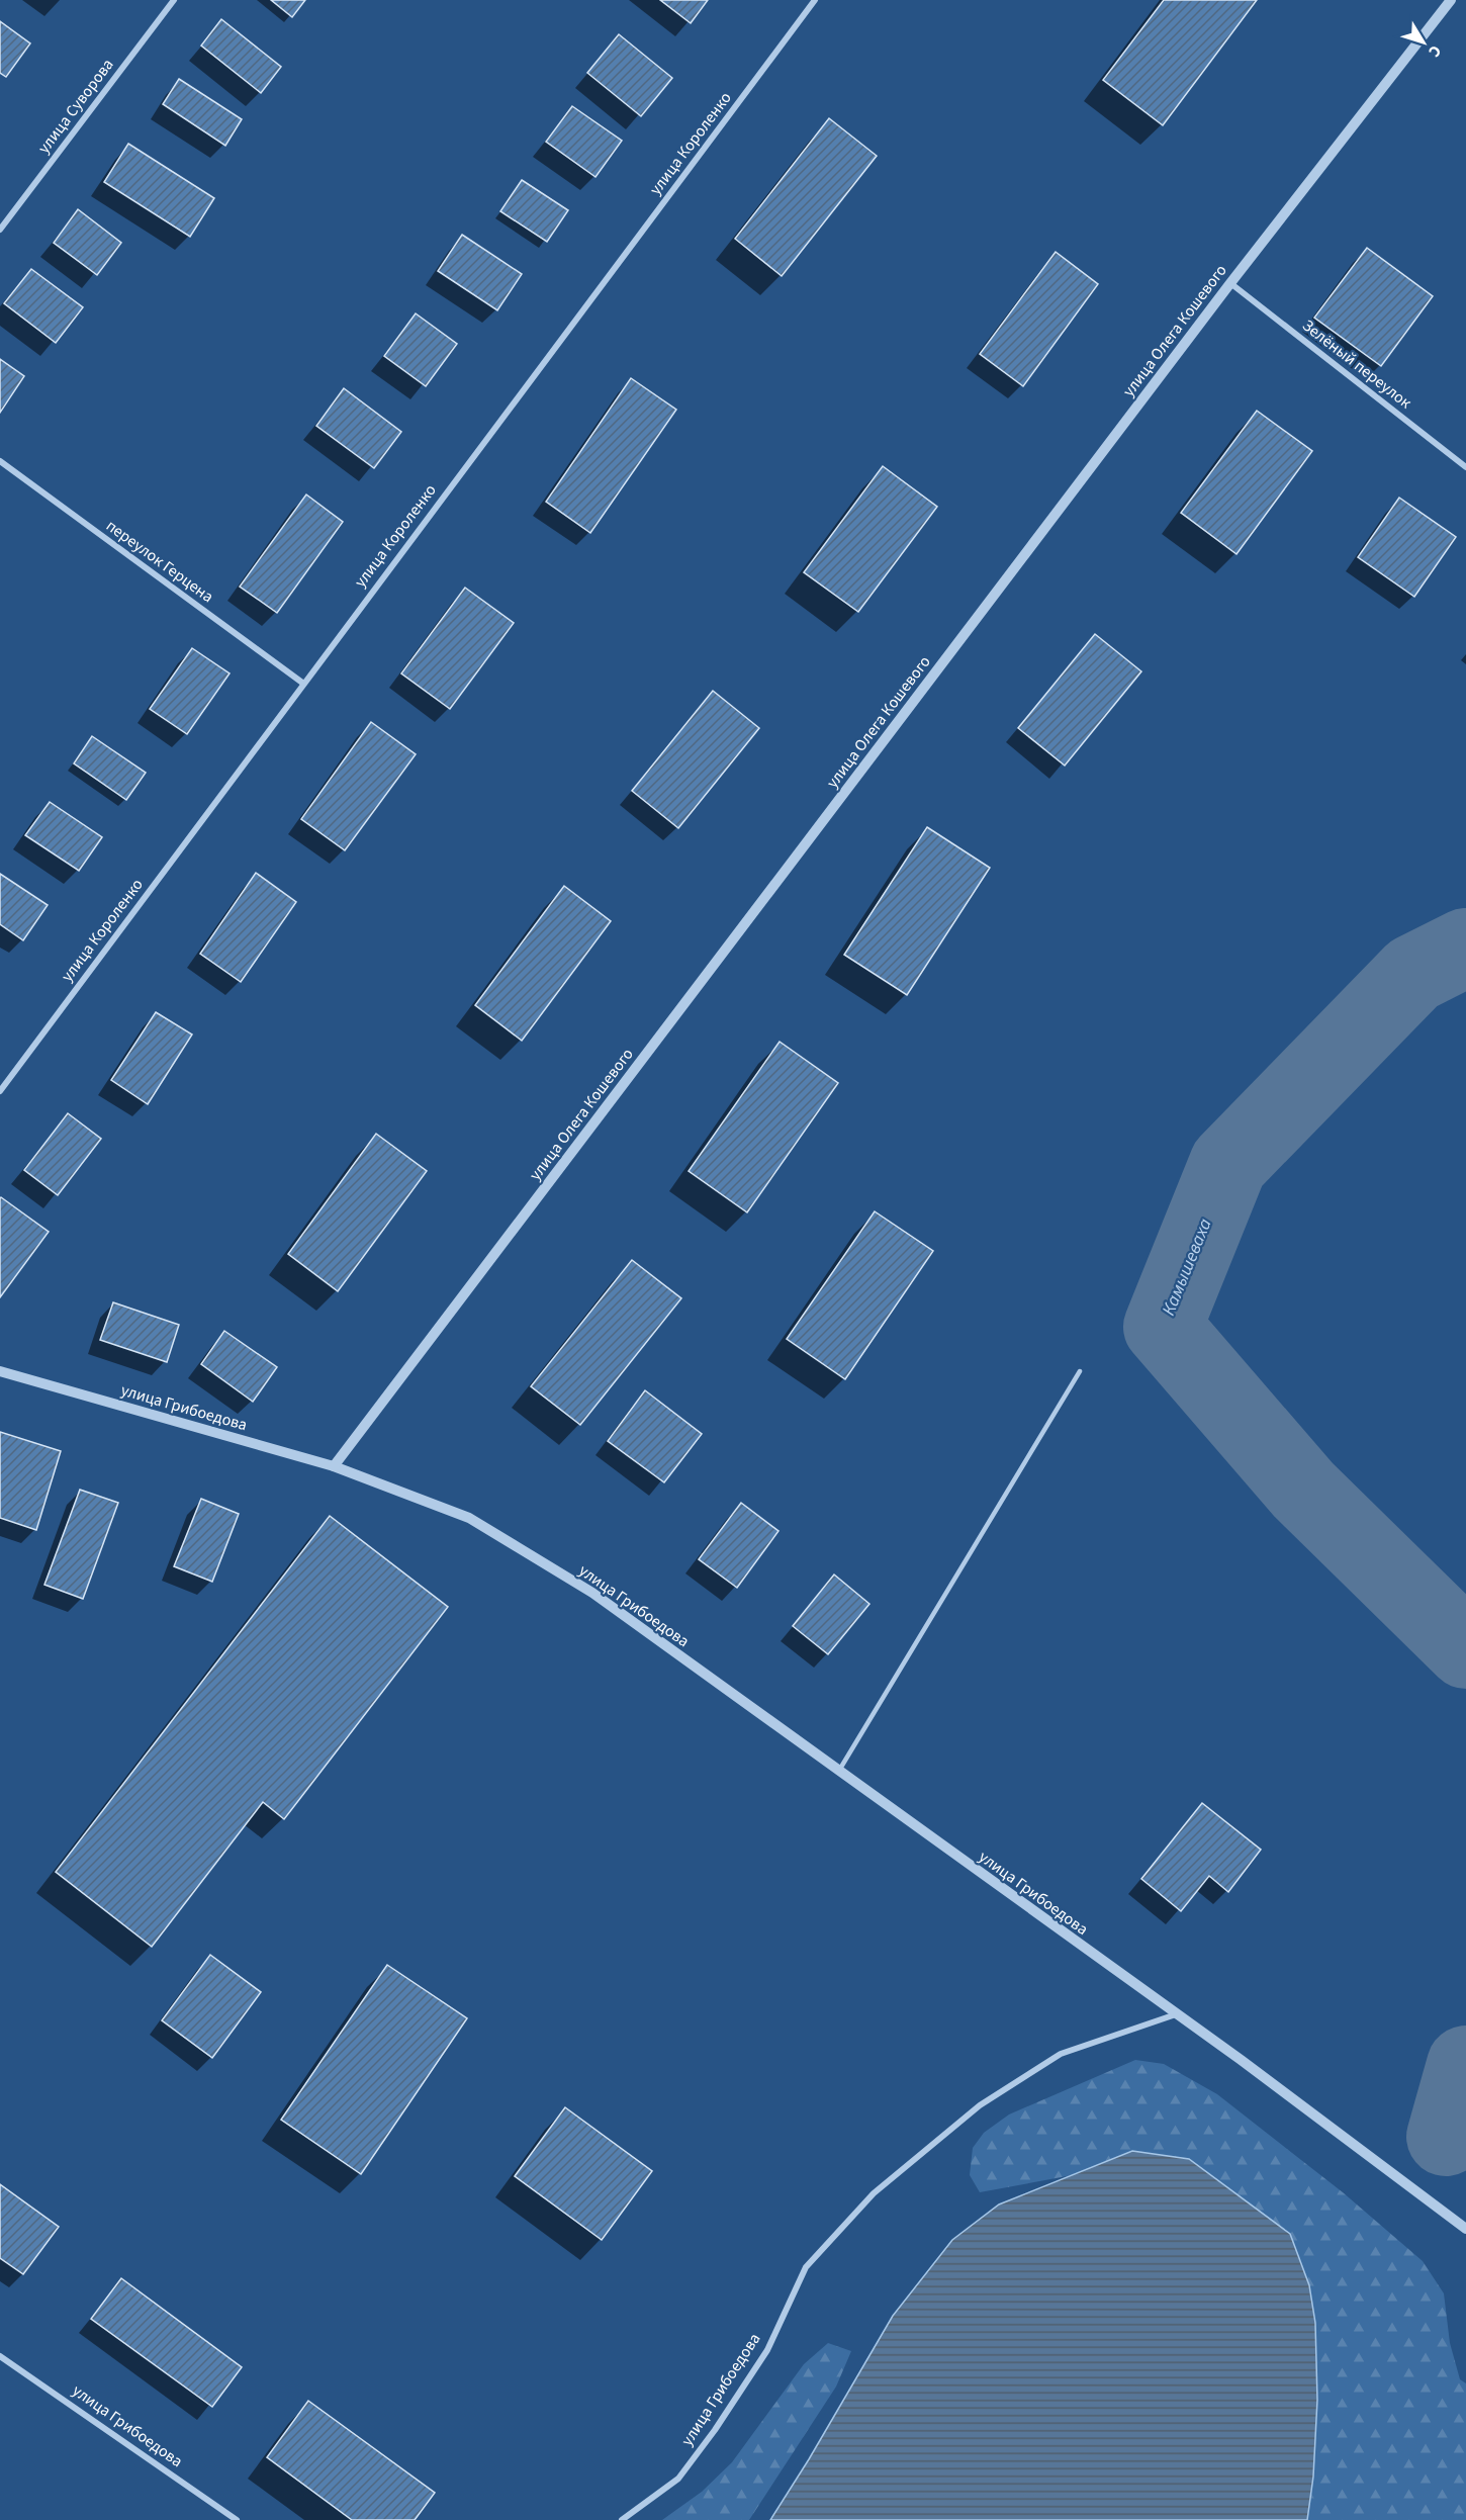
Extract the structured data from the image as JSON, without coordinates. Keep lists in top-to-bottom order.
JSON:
{
  "streets": {
    "street": [
      "улица Суворова",
      "улица Короленко",
      "улица Олега Кошевого",
      "Зелёный переулок",
      "переулок Герцена",
      "улица Грибоедова"
    ]
  },
  "crossings": [
    ["улица Короленко", "переулок Герцена"],
    ["улица Олега Кошевого", "Зелёный переулок"],
    ["улица Олега Кошевого", "улица Грибоедова"]
  ],
  "water": ["Камышеваха"],
  "north": "bottom right"
}
